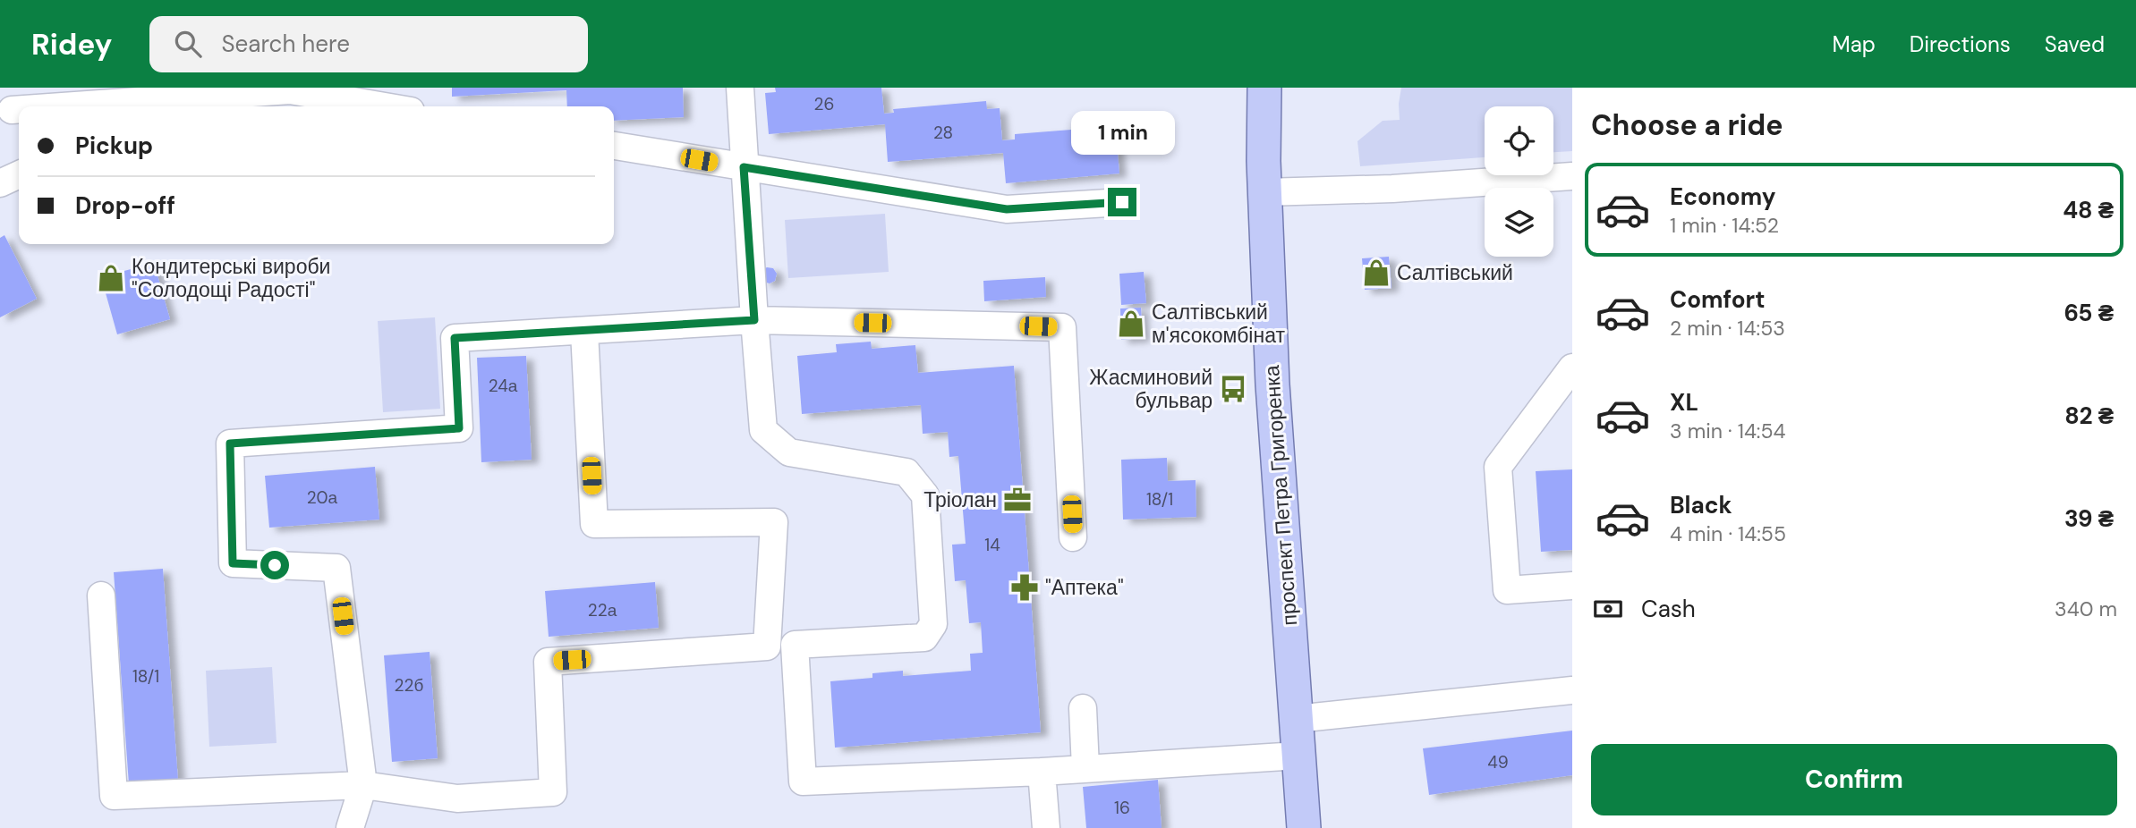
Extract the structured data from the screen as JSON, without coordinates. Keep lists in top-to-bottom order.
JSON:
{
  "streets": {
    "main road": ["проспект Петра Григоренка"]
  },
  "places": {
    "shop": ["Салтівський", "Кондитерські вироби \"Солодощі Радості\"", "Салтівський м'ясокомбінат"],
    "bus stop": ["Жасминовий бульвар"],
    "office": ["Тріолан"],
    "pharmacy": ["\"Аптека\""]
  },
  "house_numbers": [
    "26",
    "28",
    "24а",
    "20а",
    "18/1",
    "14",
    "22а",
    "18/1",
    "22б",
    "49",
    "16"
  ],
  "page": {
    "header": "Ridey",
    "search": "Search here",
    "nav": ["Map", "Directions", "Saved"],
    "heading": "Choose a ride",
    "banner": ["Pickup", "Drop-off"],
    "bubble": "1 min",
    "list": [
      {
        "name": "Economy",
        "note": "1 min · 14:52",
        "value": "48 ₴"
      },
      {
        "name": "Comfort",
        "note": "2 min · 14:53",
        "value": "65 ₴"
      },
      {
        "name": "XL",
        "note": "3 min · 14:54",
        "value": "82 ₴"
      },
      {
        "name": "Black",
        "note": "4 min · 14:55",
        "value": "39 ₴"
      }
    ],
    "pay": ["Cash", "340 m"],
    "buttons": "Confirm"
  }
}
